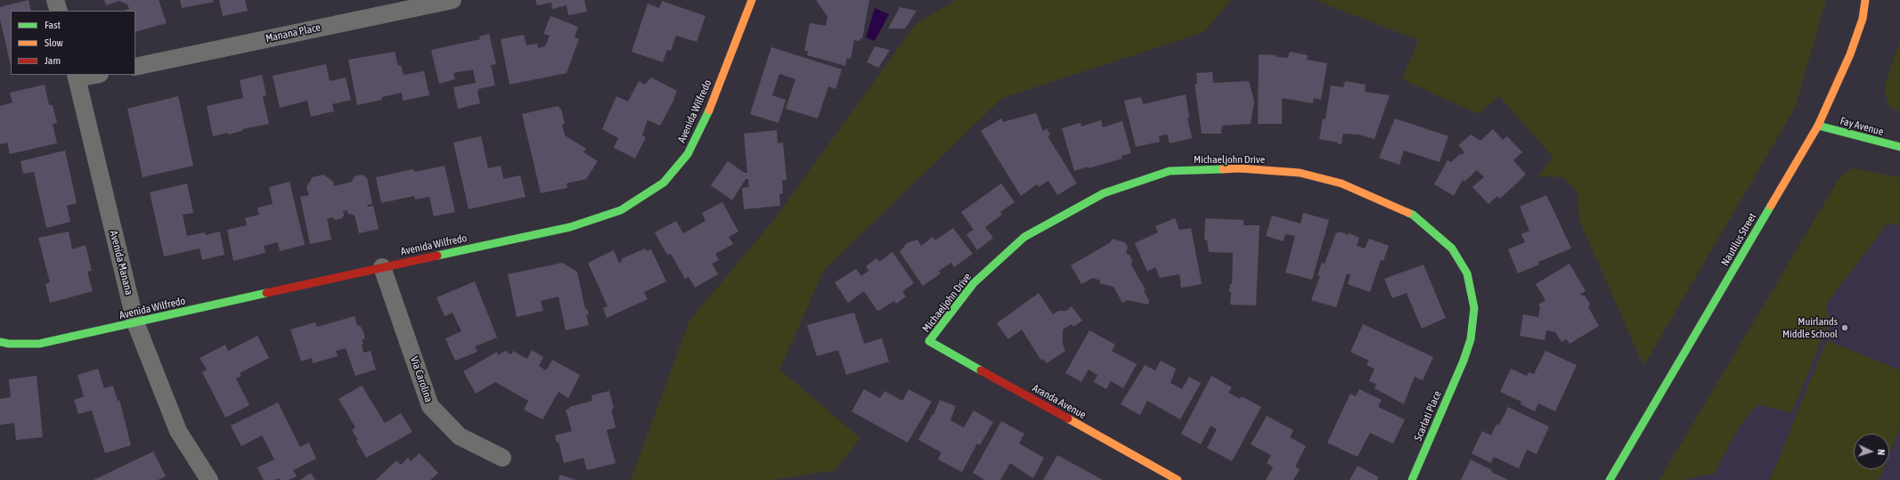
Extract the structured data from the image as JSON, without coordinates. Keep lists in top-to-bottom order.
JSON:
{
  "streets": {
    "street": [
      "Manana Place",
      "Avenida Wilfredo",
      "Fay Avenue",
      "Michaeljohn Drive",
      "Nautilus Street",
      "Avenida Manana",
      "Via Carolina",
      "Aranda Avenue",
      "Scarlati Place"
    ]
  },
  "crossings": [
    ["Avenida Wilfredo", "Avenida Manana"],
    ["Avenida Wilfredo", "Via Carolina"],
    ["Fay Avenue", "Nautilus Street"],
    ["Michaeljohn Drive", "Aranda Avenue"],
    ["Michaeljohn Drive", "Scarlati Place"]
  ],
  "places": ["Muirlands Middle School"],
  "legend": ["Fast", "Slow", "Jam"],
  "north": "right"
}
